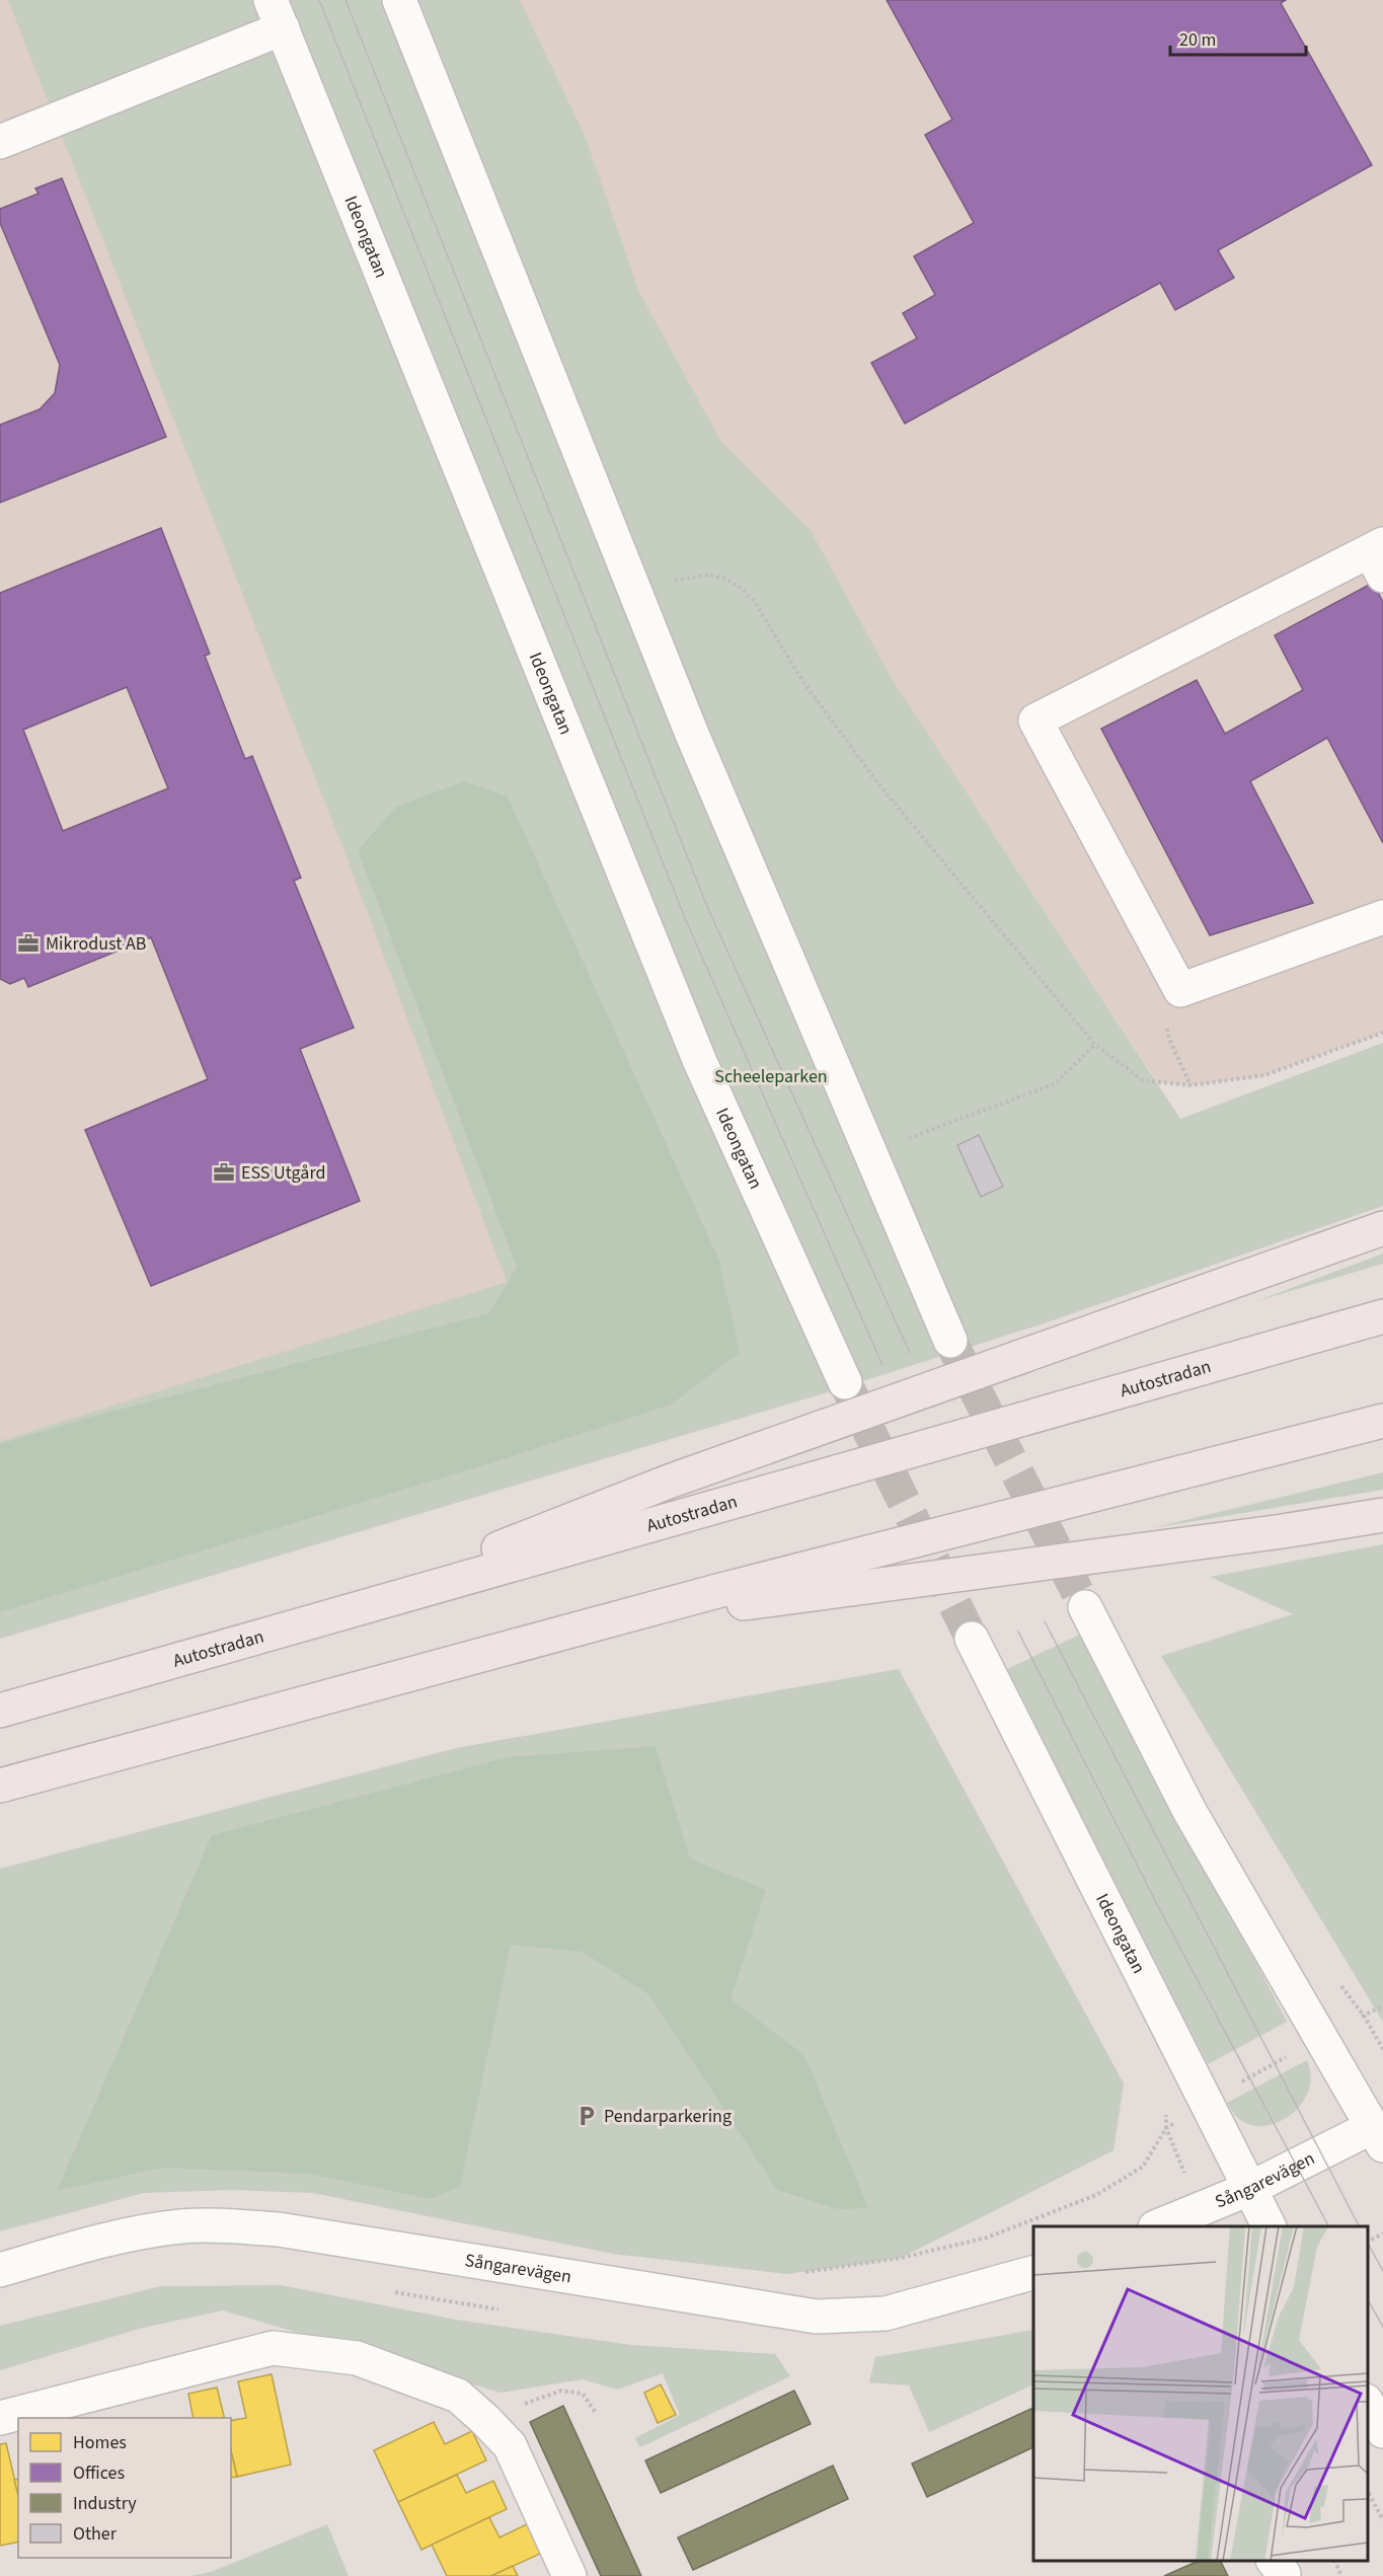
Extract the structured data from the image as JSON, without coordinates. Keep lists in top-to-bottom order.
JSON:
{
  "streets": {
    "highway": ["Autostradan"],
    "street": ["Ideongatan", "Sångarevägen"]
  },
  "crossings": [
    ["Ideongatan", "Sångarevägen"]
  ],
  "parks": ["Scheeleparken"],
  "places": {
    "office": ["Mikrodust AB", "ESS Utgård"],
    "parking": ["Pendarparkering"]
  },
  "legend": [
    "Homes",
    "Offices",
    "Industry",
    "Other"
  ],
  "scale_bar": "20 m"
}
